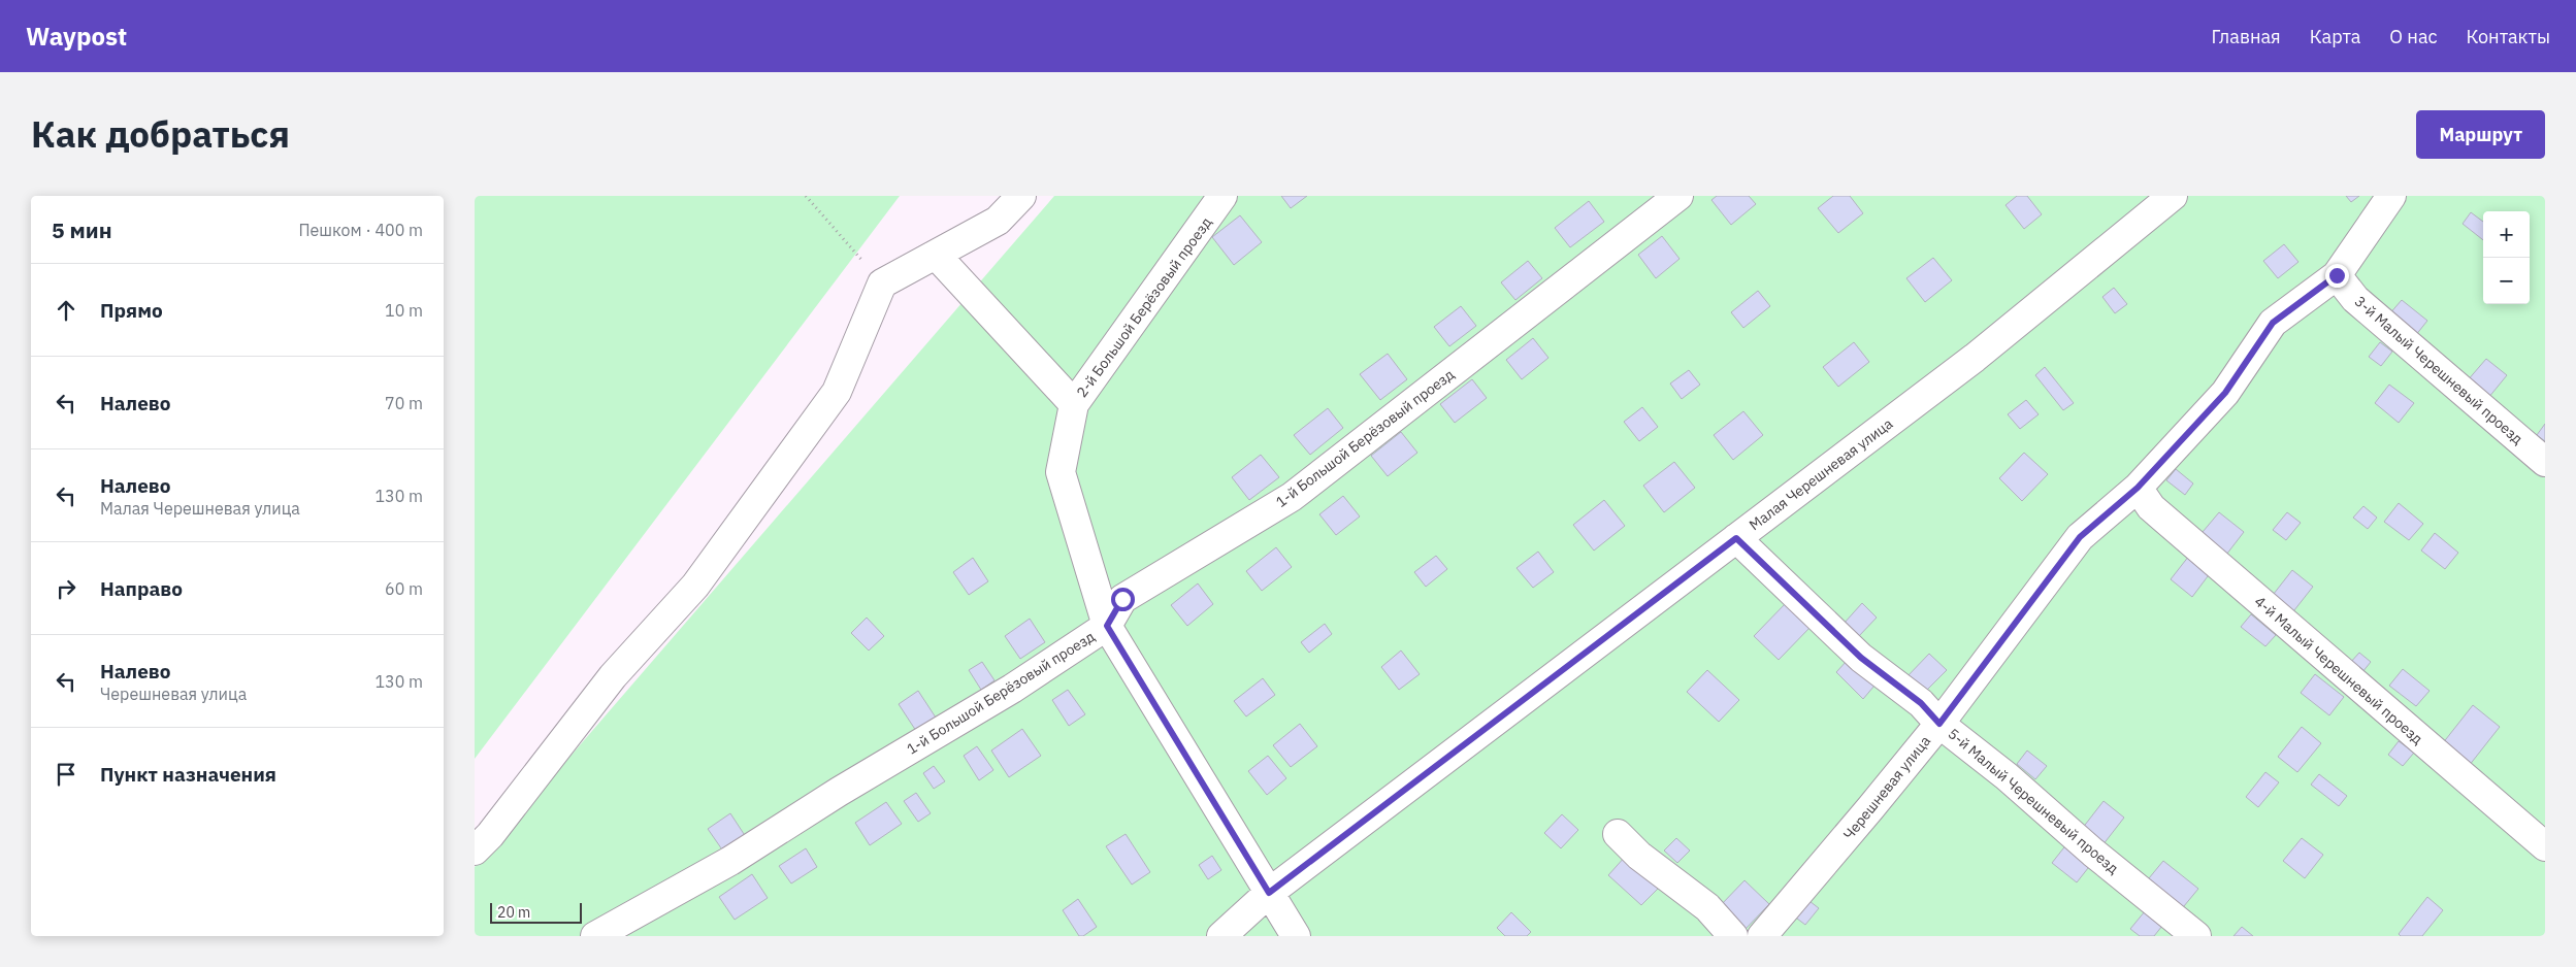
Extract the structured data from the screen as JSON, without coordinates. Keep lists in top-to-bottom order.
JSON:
{
  "streets": {
    "lane": [
      "2-й Большой Берёзовый проезд",
      "3-й Малый Черешневый проезд",
      "1-й Большой Берёзовый проезд",
      "Малая Черешневая улица",
      "4-й Малый Черешневый проезд",
      "Черешневая улица",
      "5-й Малый Черешневый проезд"
    ]
  },
  "crossings": [
    ["2-й Большой Берёзовый проезд", "1-й Большой Берёзовый проезд"],
    ["2-й Большой Берёзовый проезд", "Малая Черешневая улица"],
    ["3-й Малый Черешневый проезд", "Черешневая улица"],
    ["Малая Черешневая улица", "5-й Малый Черешневый проезд"],
    ["4-й Малый Черешневый проезд", "Черешневая улица"],
    ["Черешневая улица", "5-й Малый Черешневый проезд"]
  ],
  "scale_bar": "20 m",
  "page": {
    "header": "Waypost",
    "nav": [
      "Главная",
      "Карта",
      "О нас",
      "Контакты"
    ],
    "title": "Как добраться",
    "buttons": "Маршрут",
    "heading": ["5 мин", "Пешком · 400 m"],
    "map_buttons": ["+", "−"],
    "list": [
      ["Прямо", "10 m"],
      ["Налево", "70 m"],
      ["Налево", "Малая Черешневая улица", "130 m"],
      ["Направо", "60 m"],
      ["Налево", "Черешневая улица", "130 m"],
      "Пункт назначения"
    ],
    "scale": "20 m"
  }
}
